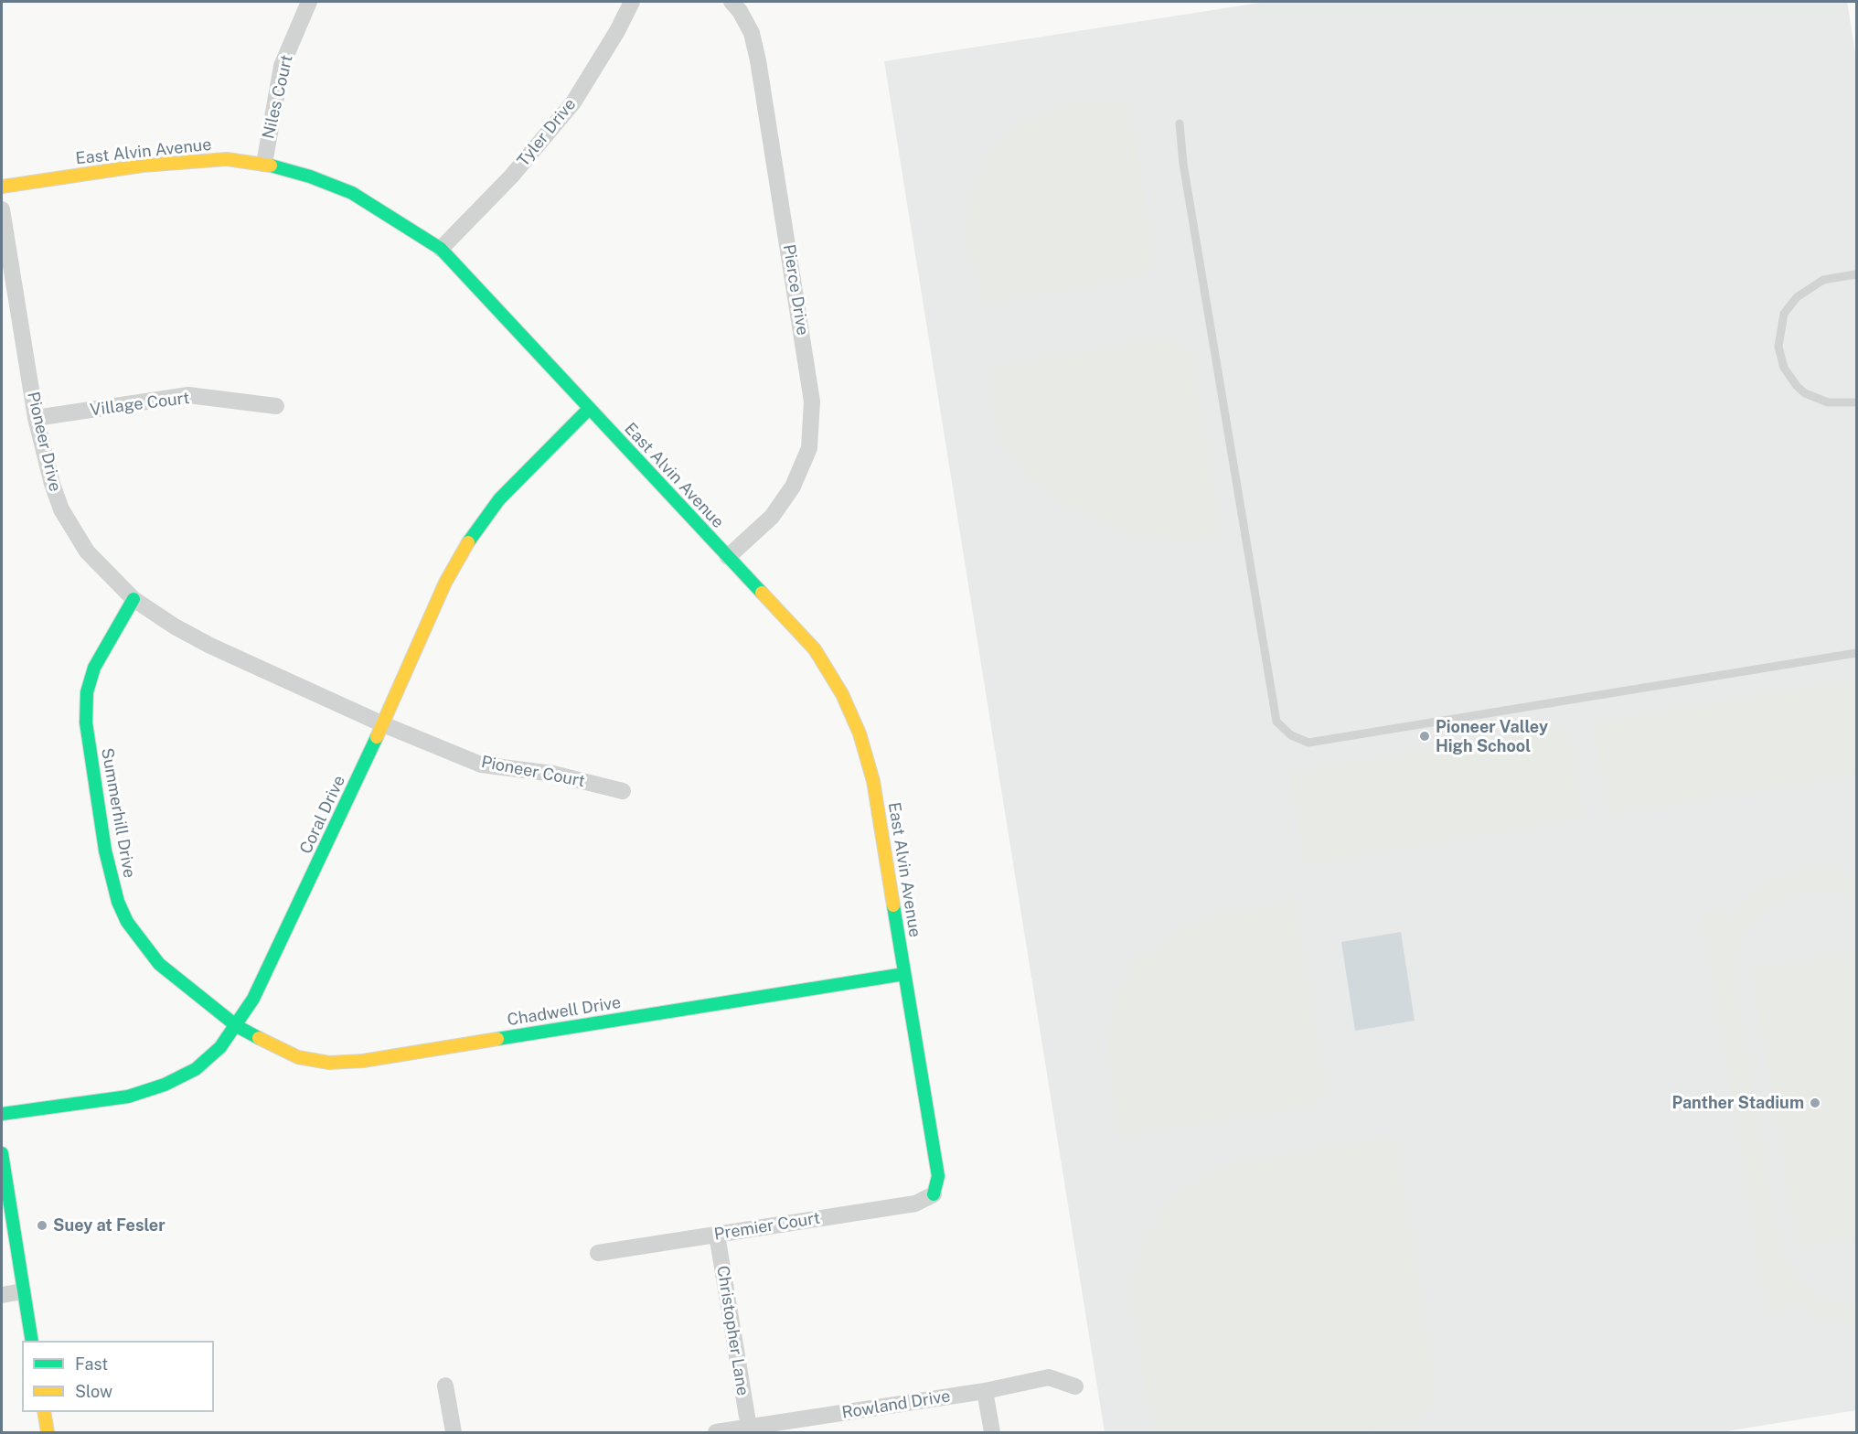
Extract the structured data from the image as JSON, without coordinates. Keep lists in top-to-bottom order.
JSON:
{
  "streets": {
    "street": [
      "Niles Court",
      "Tyler Drive",
      "East Alvin Avenue",
      "Pierce Drive",
      "Village Court",
      "Pioneer Drive",
      "Pioneer Court",
      "Summerhill Drive",
      "Coral Drive",
      "Chadwell Drive",
      "Premier Court",
      "Christopher Lane",
      "Rowland Drive"
    ]
  },
  "crossings": [
    ["Niles Court", "East Alvin Avenue"],
    ["Tyler Drive", "East Alvin Avenue"],
    ["East Alvin Avenue", "Pierce Drive"],
    ["East Alvin Avenue", "Coral Drive"],
    ["East Alvin Avenue", "Chadwell Drive"],
    ["East Alvin Avenue", "Premier Court"],
    ["Village Court", "Pioneer Drive"],
    ["Pioneer Drive", "Pioneer Court"],
    ["Pioneer Drive", "Summerhill Drive"],
    ["Pioneer Drive", "Coral Drive"],
    ["Pioneer Court", "Coral Drive"],
    ["Summerhill Drive", "Coral Drive"],
    ["Summerhill Drive", "Chadwell Drive"],
    ["Coral Drive", "Chadwell Drive"],
    ["Premier Court", "Christopher Lane"],
    ["Christopher Lane", "Rowland Drive"]
  ],
  "places": ["Pioneer Valley High School", "Panther Stadium", "Suey at Fesler"],
  "legend": ["Fast", "Slow"]
}
